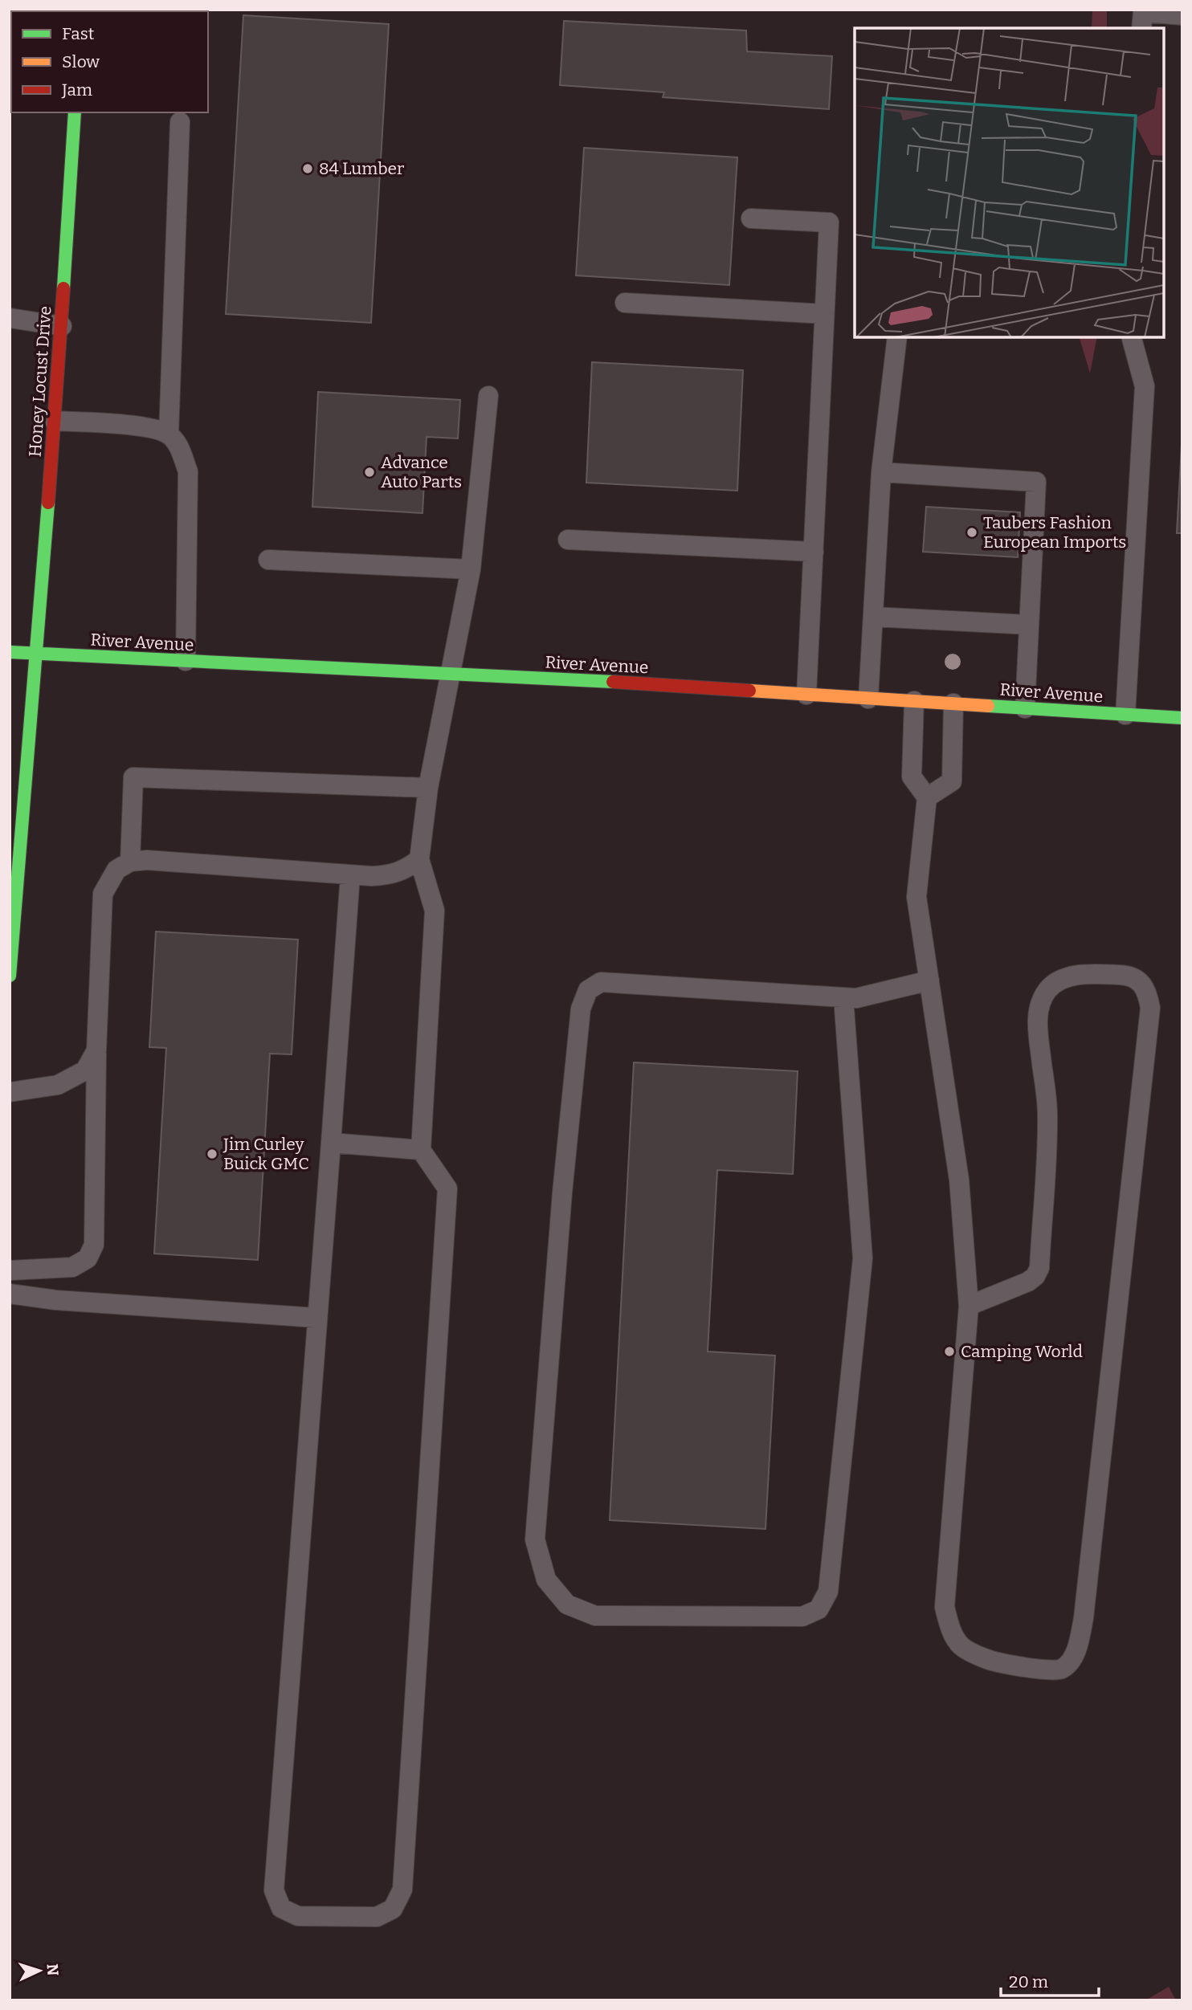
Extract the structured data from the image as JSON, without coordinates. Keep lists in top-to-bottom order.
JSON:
{
  "streets": {
    "main road": ["Honey Locust Drive", "River Avenue"]
  },
  "crossings": [
    ["Honey Locust Drive", "River Avenue"]
  ],
  "places": [
    "84 Lumber",
    "Advance Auto Parts",
    "Taubers Fashion European Imports",
    "Jim Curley Buick GMC",
    "Camping World"
  ],
  "legend": ["Fast", "Slow", "Jam"],
  "scale_bar": "20 m",
  "north": "right"
}
